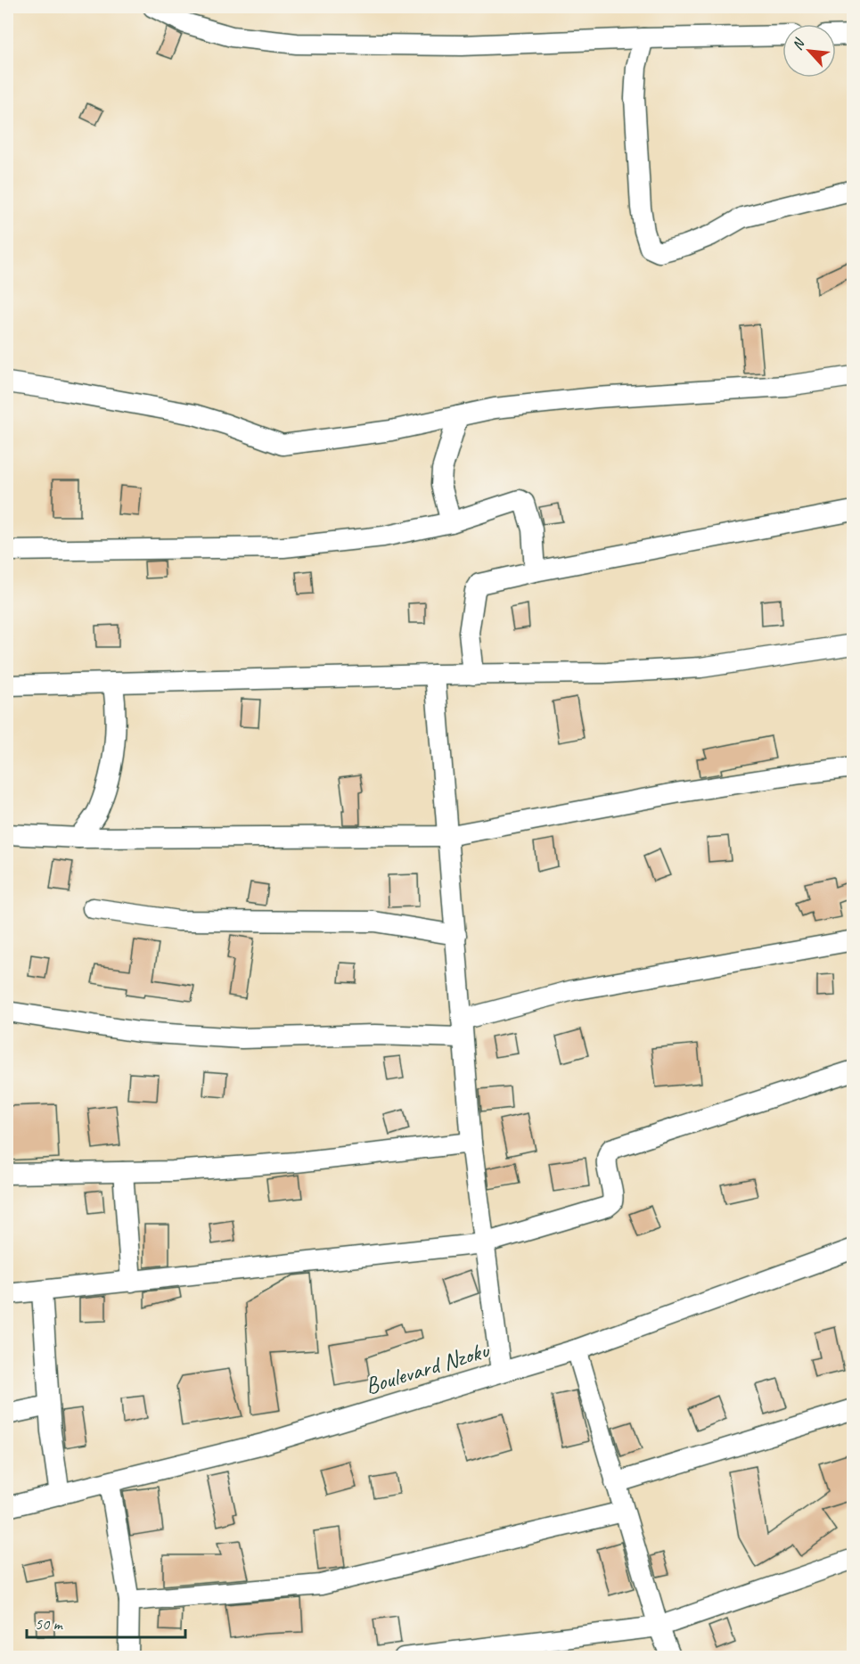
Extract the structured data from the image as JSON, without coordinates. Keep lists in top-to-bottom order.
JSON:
{
  "streets": {
    "street": ["Boulevard Nzoku"]
  },
  "scale_bar": "50 m",
  "north": "top left"
}
